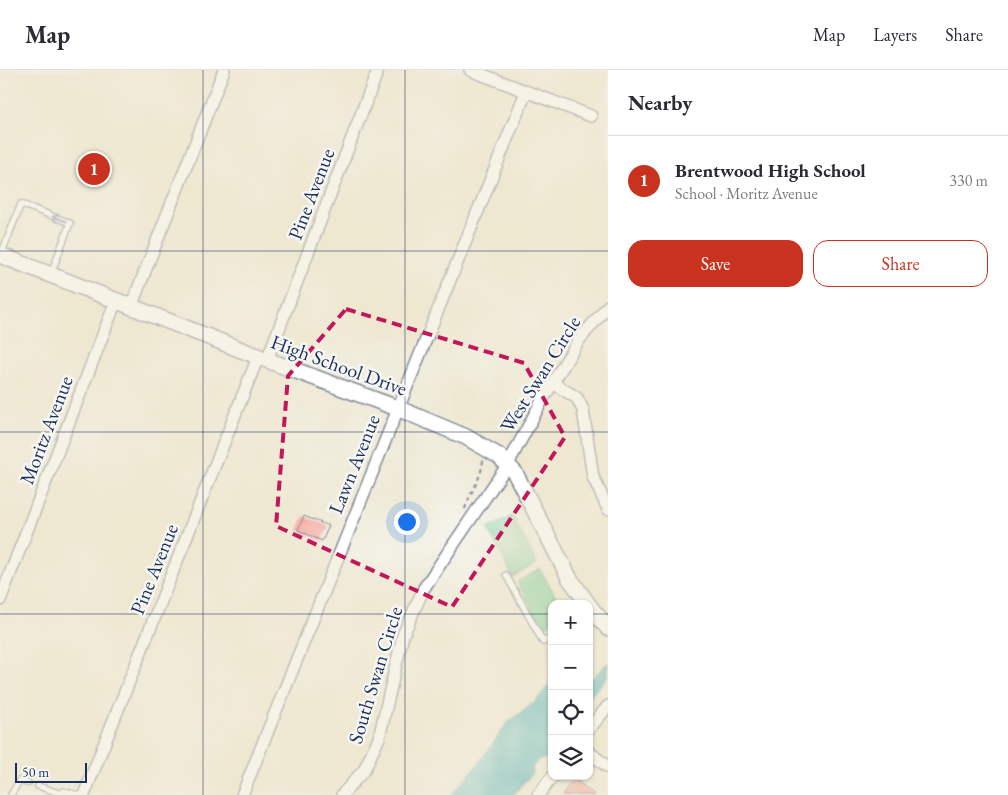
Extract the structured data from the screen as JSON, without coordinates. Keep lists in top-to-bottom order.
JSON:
{
  "streets": {
    "street": [
      "Pine Avenue",
      "High School Drive",
      "West Swan Circle",
      "Moritz Avenue",
      "Lawn Avenue",
      "South Swan Circle"
    ]
  },
  "crossings": [
    ["Pine Avenue", "High School Drive"],
    ["High School Drive", "West Swan Circle"],
    ["High School Drive", "Moritz Avenue"],
    ["High School Drive", "Lawn Avenue"],
    ["High School Drive", "South Swan Circle"],
    ["West Swan Circle", "South Swan Circle"]
  ],
  "scale_bar": "50 m",
  "page": {
    "header": "Map",
    "nav": ["Map", "Layers", "Share"],
    "heading": "Nearby",
    "list": [
      {
        "mark": "1",
        "name": "Brentwood High School",
        "note": "School · Moritz Avenue",
        "value": "330 m"
      }
    ],
    "pins": "1",
    "buttons": ["Save", "Share"],
    "map_buttons": ["+", "−"],
    "scale": "50 m"
  }
}
